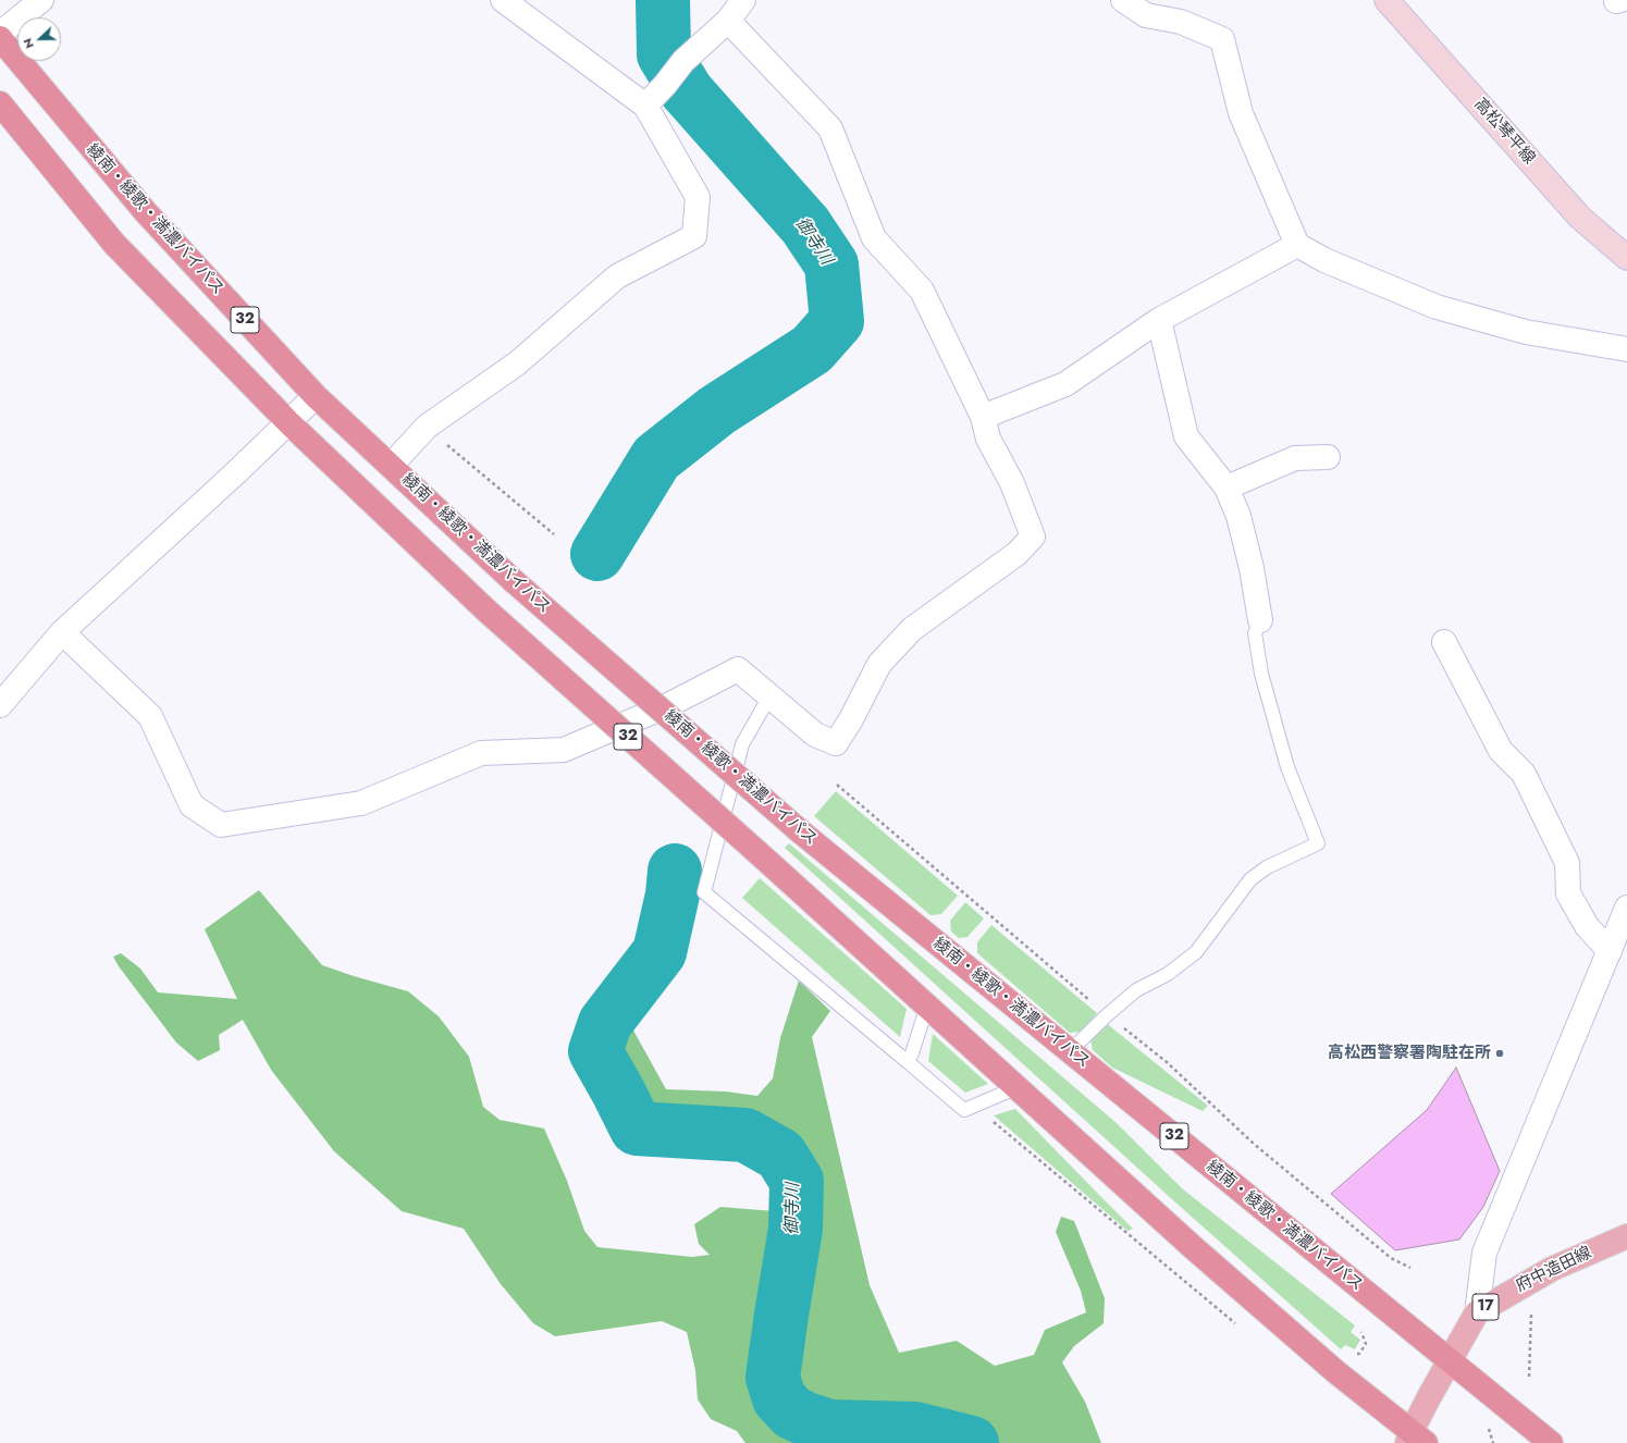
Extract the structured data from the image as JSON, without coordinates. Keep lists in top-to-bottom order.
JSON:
{
  "streets": {
    "highway": ["綾南・綾歌・満濃バイパス", "32"],
    "main road": ["高松琴平線", "府中造田線", "17"]
  },
  "crossings": [
    ["綾南・綾歌・満濃バイパス", "府中造田線"],
    ["32", "府中造田線"]
  ],
  "water": ["御寺川"],
  "places": ["高松西警察署陶駐在所"],
  "north": "left"
}
